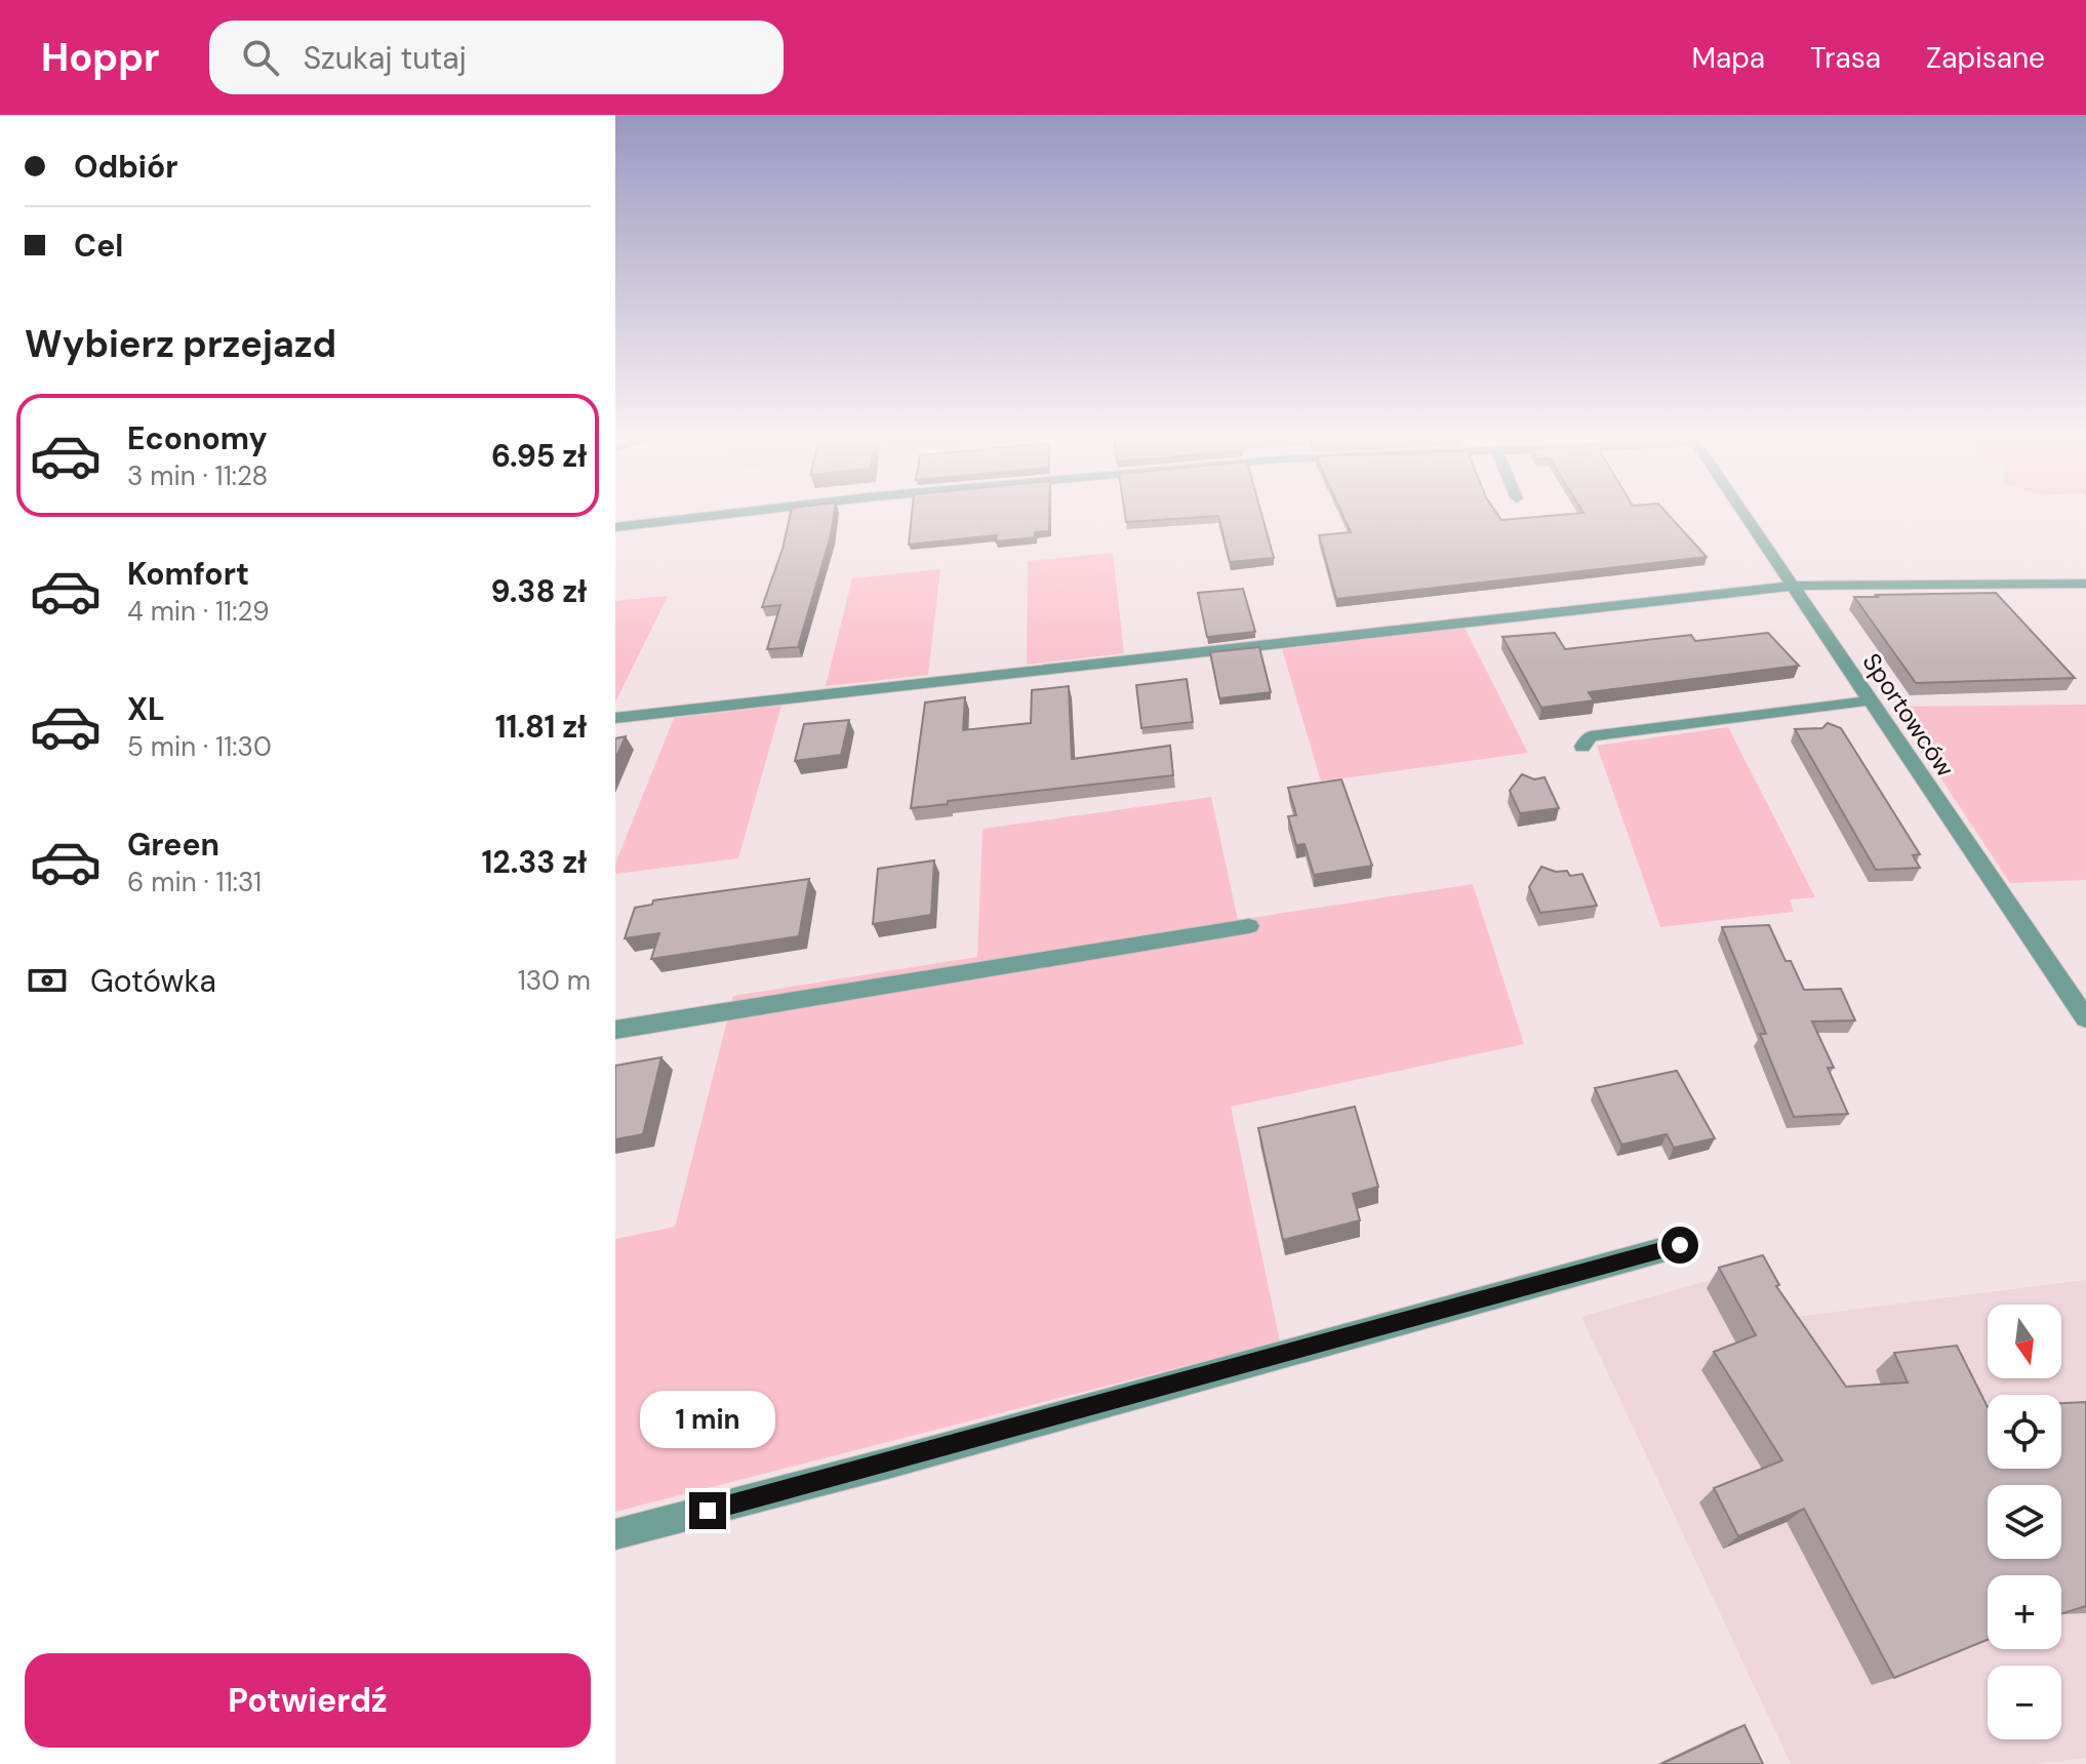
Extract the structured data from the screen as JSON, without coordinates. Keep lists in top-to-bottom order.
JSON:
{
  "streets": {
    "street": ["Sportowców"]
  },
  "north": "bottom",
  "page": {
    "header": "Hoppr",
    "search": "Szukaj tutaj",
    "nav": ["Mapa", "Trasa", "Zapisane"],
    "banner": ["Odbiór", "Cel"],
    "heading": "Wybierz przejazd",
    "list": [
      {
        "name": "Economy",
        "note": "3 min · 11:28",
        "value": "6.95 zł"
      },
      {
        "name": "Komfort",
        "note": "4 min · 11:29",
        "value": "9.38 zł"
      },
      {
        "name": "XL",
        "note": "5 min · 11:30",
        "value": "11.81 zł"
      },
      {
        "name": "Green",
        "note": "6 min · 11:31",
        "value": "12.33 zł"
      }
    ],
    "pay": ["Gotówka", "130 m"],
    "map_buttons": ["+", "−"],
    "bubble": "1 min",
    "buttons": "Potwierdź"
  }
}
